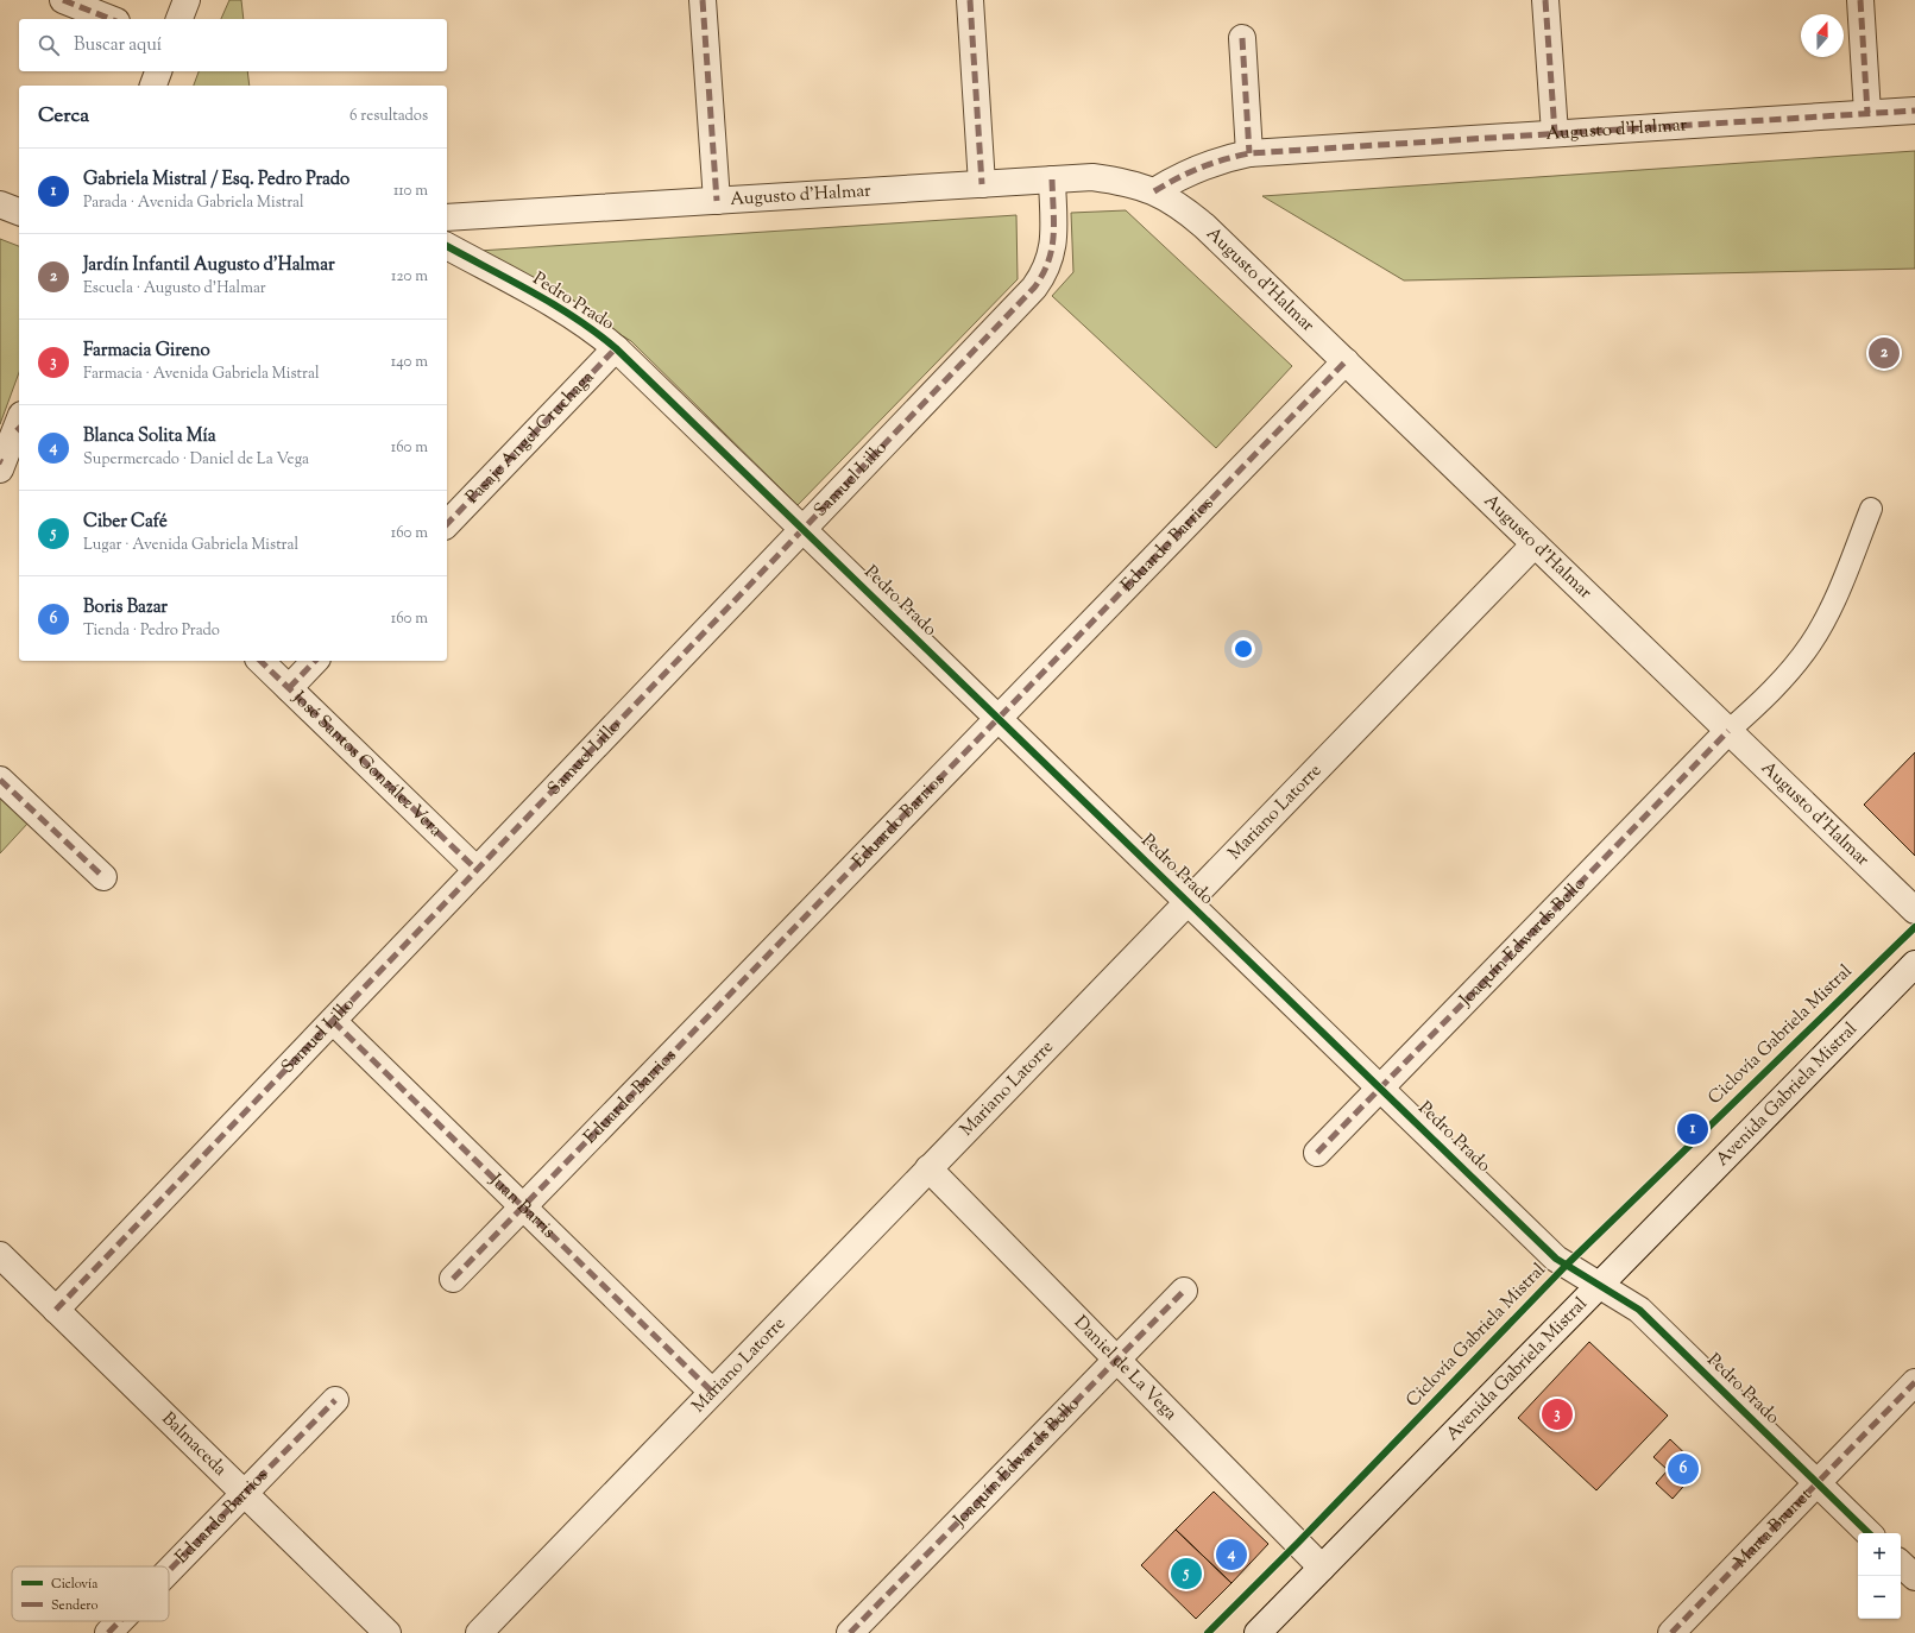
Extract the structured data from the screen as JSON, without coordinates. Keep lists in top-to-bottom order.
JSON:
{
  "streets": {
    "street": [
      "Augusto d'Halmar",
      "Pedro Prado",
      "Pasaje Angel Cruchaga",
      "Samuel Lillo",
      "Eduardo Barrios",
      "José Santos González Vera",
      "Mariano Latorre",
      "Joaquín Edwards Bello",
      "Avenida Gabriela Mistral",
      "Juan Barris",
      "Daniel de La Vega",
      "Balmaceda",
      "Marta Brunet"
    ],
    "cycle path": ["Ciclovía Gabriela Mistral"]
  },
  "crossings": [
    ["Augusto d'Halmar", "Samuel Lillo"],
    ["Augusto d'Halmar", "Eduardo Barrios"],
    ["Augusto d'Halmar", "Mariano Latorre"],
    ["Augusto d'Halmar", "Joaquín Edwards Bello"],
    ["Pedro Prado", "Pasaje Angel Cruchaga"],
    ["Pedro Prado", "Samuel Lillo"],
    ["Pedro Prado", "Eduardo Barrios"],
    ["Pedro Prado", "Mariano Latorre"],
    ["Pedro Prado", "Joaquín Edwards Bello"],
    ["Pedro Prado", "Avenida Gabriela Mistral"],
    ["Pedro Prado", "Marta Brunet"],
    ["Samuel Lillo", "José Santos González Vera"],
    ["Samuel Lillo", "Juan Barris"],
    ["Samuel Lillo", "Balmaceda"],
    ["Eduardo Barrios", "Juan Barris"],
    ["Eduardo Barrios", "Balmaceda"],
    ["Mariano Latorre", "Juan Barris"],
    ["Mariano Latorre", "Daniel de La Vega"],
    ["Joaquín Edwards Bello", "Daniel de La Vega"],
    ["Avenida Gabriela Mistral", "Daniel de La Vega"]
  ],
  "legend": ["Ciclovía", "Sendero"],
  "north": "top",
  "page": {
    "search": "Buscar aquí",
    "heading": ["Cerca", "6 resultados"],
    "list": [
      {
        "mark": "1",
        "name": "Gabriela Mistral / Esq. Pedro Prado",
        "note": "Parada · Avenida Gabriela Mistral",
        "value": "110 m"
      },
      {
        "mark": "2",
        "name": "Jardín Infantil Augusto d'Halmar",
        "note": "Escuela · Augusto d'Halmar",
        "value": "120 m"
      },
      {
        "mark": "3",
        "name": "Farmacia Gireno",
        "note": "Farmacia · Avenida Gabriela Mistral",
        "value": "140 m"
      },
      {
        "mark": "4",
        "name": "Blanca Solita Mía",
        "note": "Supermercado · Daniel de La Vega",
        "value": "160 m"
      },
      {
        "mark": "5",
        "name": "Ciber Café",
        "note": "Lugar · Avenida Gabriela Mistral",
        "value": "160 m"
      },
      {
        "mark": "6",
        "name": "Boris Bazar",
        "note": "Tienda · Pedro Prado",
        "value": "160 m"
      }
    ],
    "pins": [
      "2",
      "1",
      "3",
      "6",
      "4",
      "5"
    ],
    "map_buttons": ["+", "−"]
  }
}
